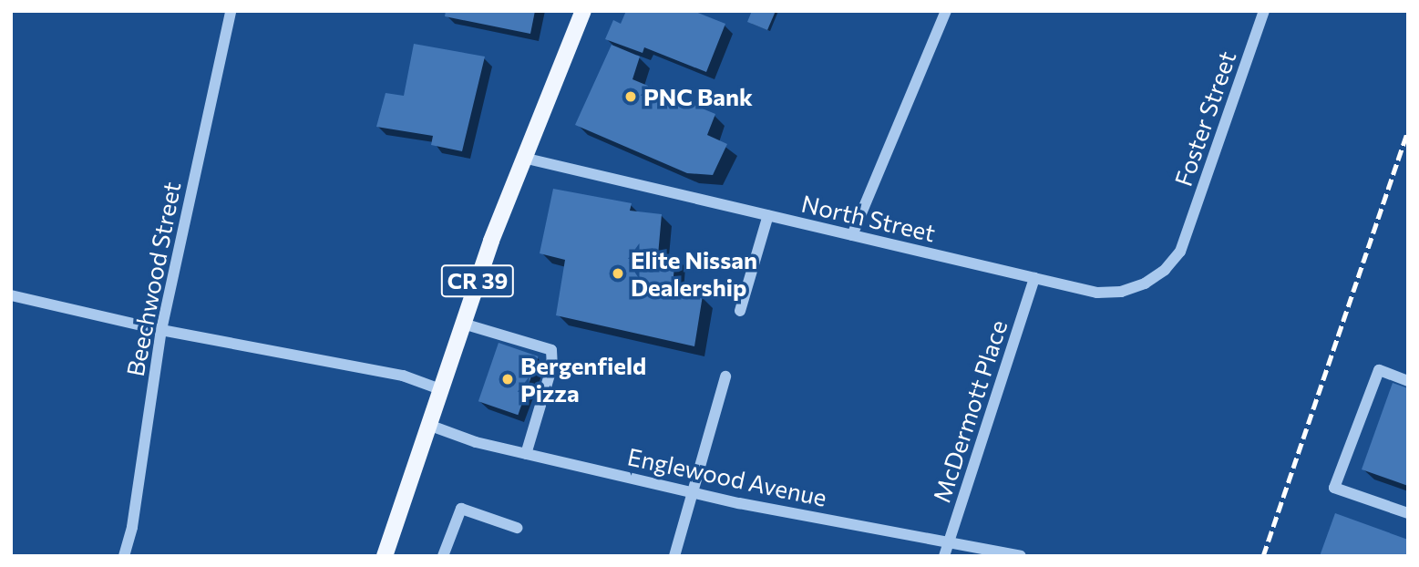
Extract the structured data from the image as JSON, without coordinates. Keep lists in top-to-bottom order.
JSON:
{
  "streets": {
    "main road": ["CR 39"],
    "street": [
      "Foster Street",
      "North Street",
      "Beechwood Street",
      "McDermott Place",
      "Englewood Avenue"
    ]
  },
  "crossings": [
    ["Foster Street", "North Street"],
    ["North Street", "CR 39"],
    ["North Street", "McDermott Place"],
    ["CR 39", "Englewood Avenue"],
    ["McDermott Place", "Englewood Avenue"]
  ],
  "places": ["PNC Bank", "Elite Nissan Dealership", "Bergenfield Pizza"]
}
